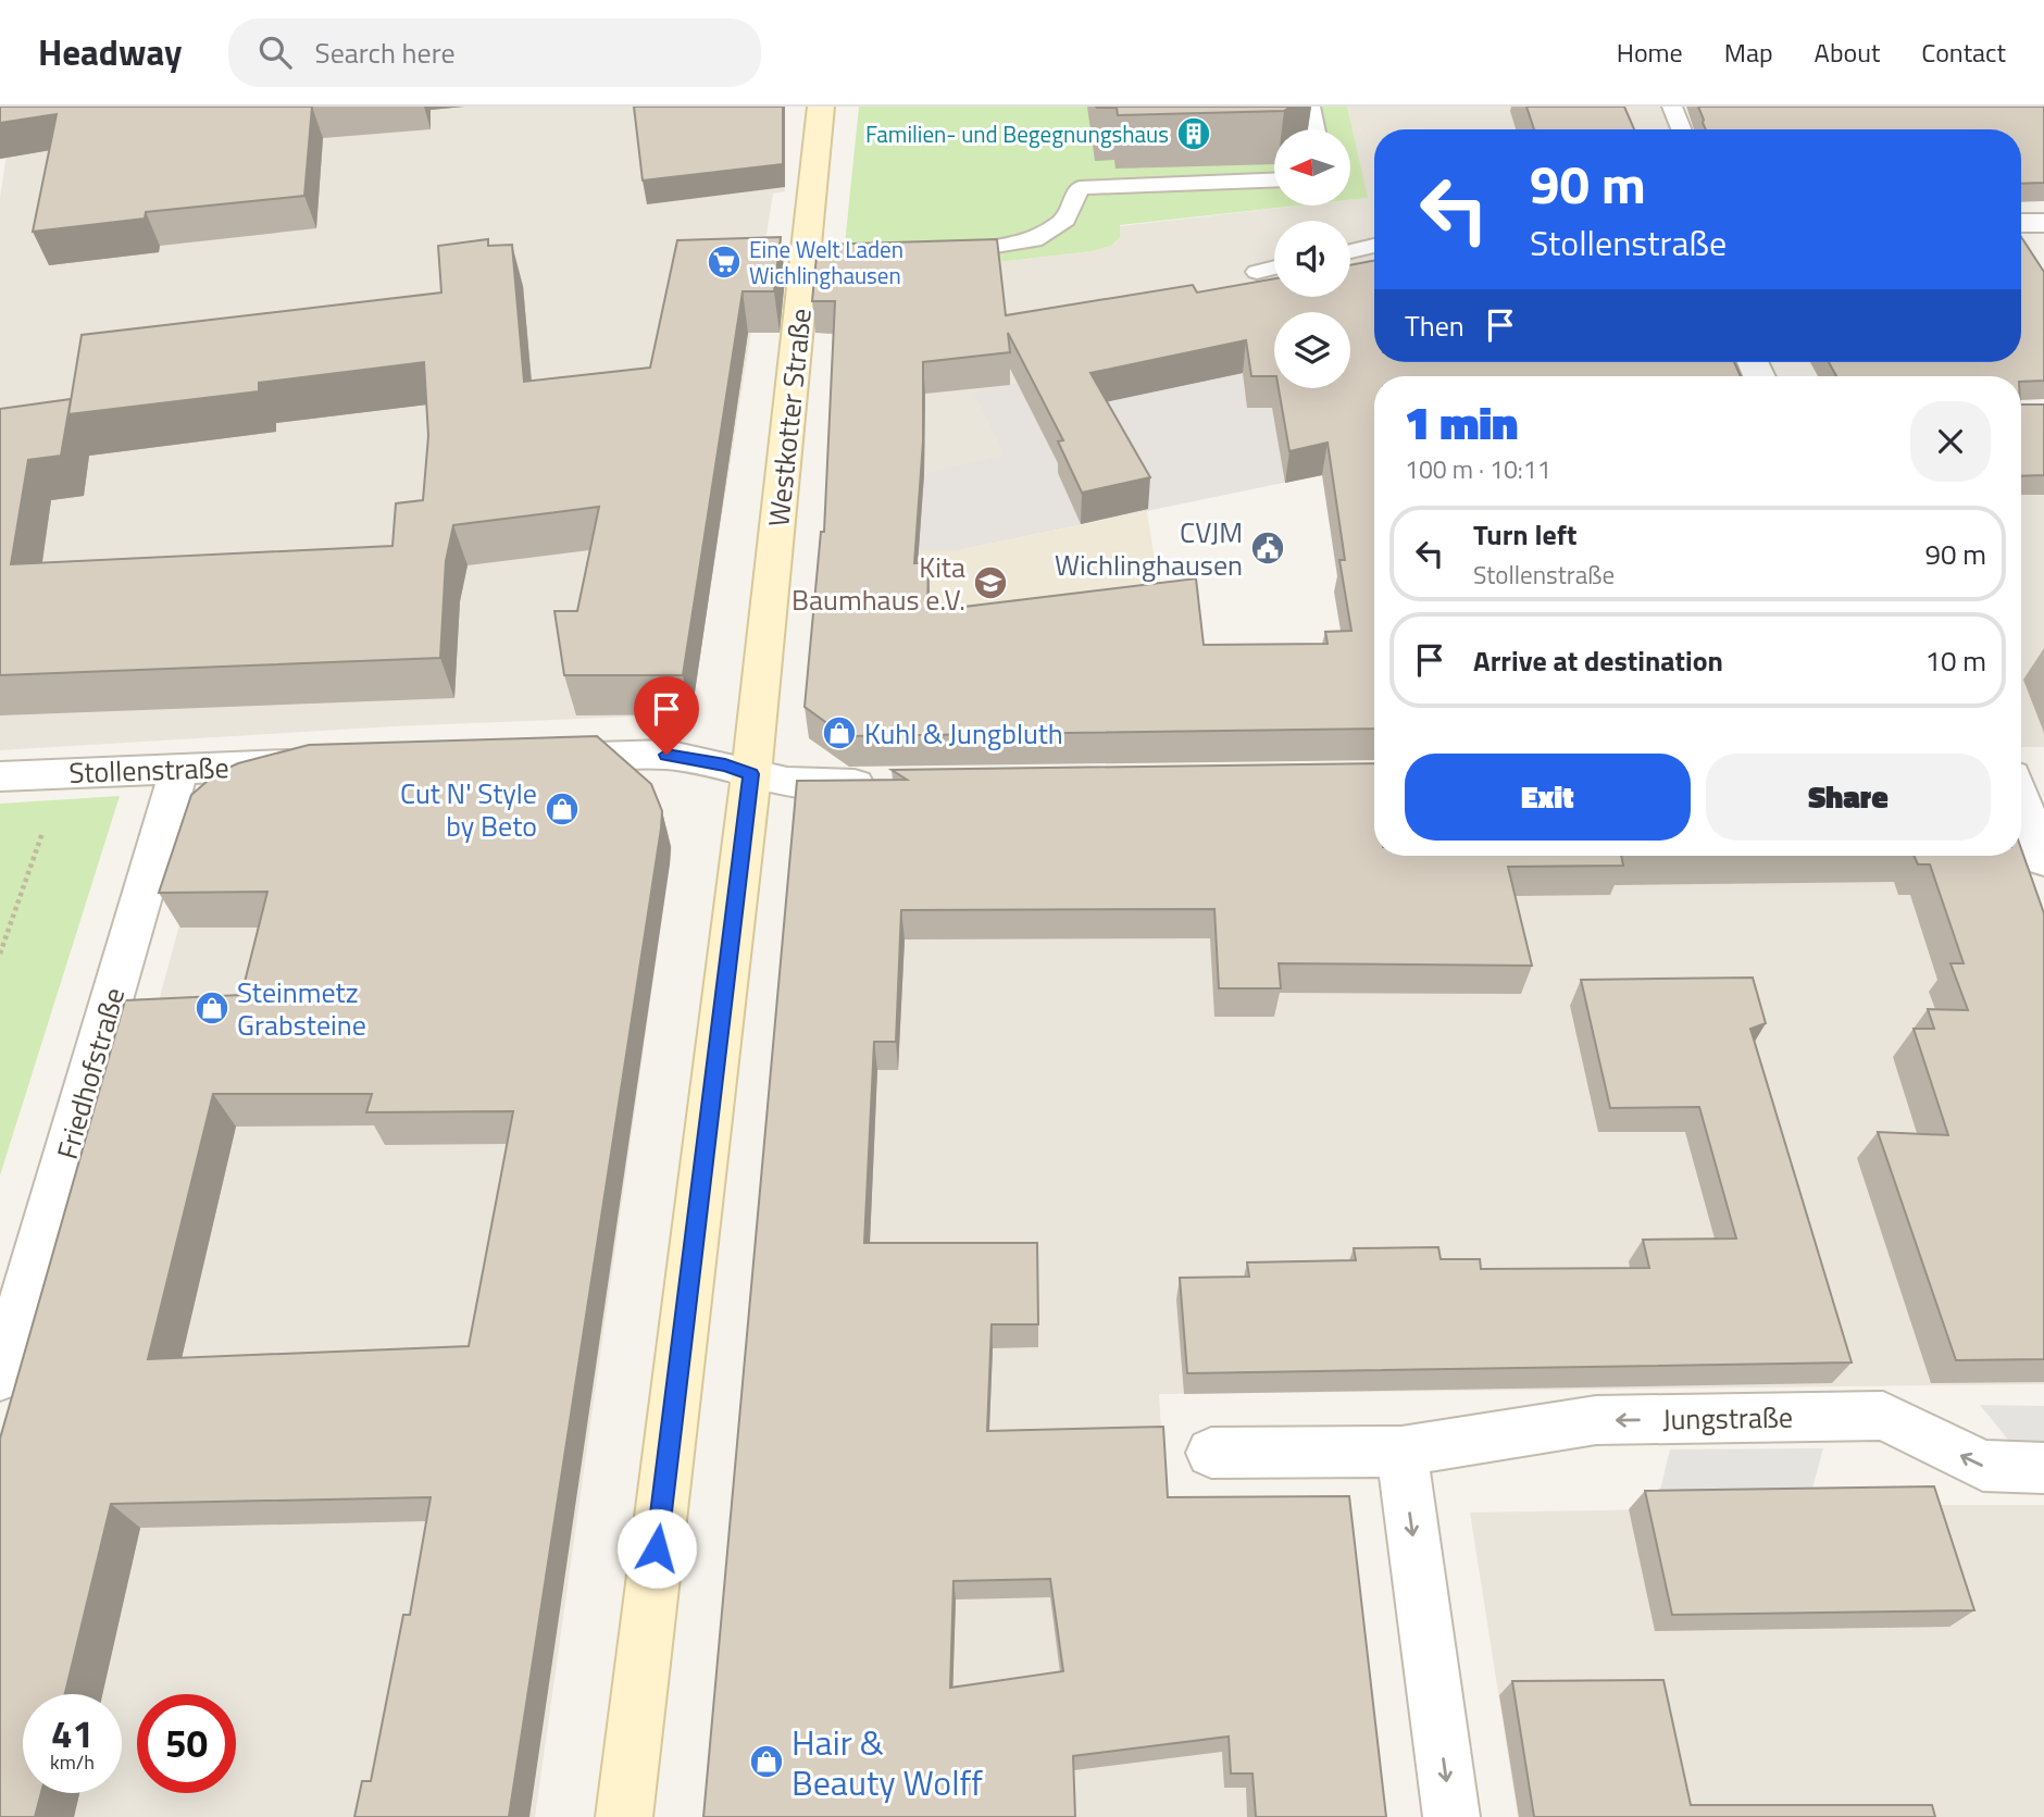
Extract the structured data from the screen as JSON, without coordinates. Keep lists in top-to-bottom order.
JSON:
{
  "streets": {
    "main road": ["Westkotter Straße"],
    "street": ["Stollenstraße", "Friedhofstraße", "Jungstraße"]
  },
  "crossings": [
    ["Stollenstraße", "Friedhofstraße"]
  ],
  "one_way": ["Jungstraße"],
  "places": {
    "building": ["Familien- und Begegnungshaus"],
    "supermarket": ["Eine Welt Laden Wichlinghausen"],
    "public building": ["CVJM Wichlinghausen"],
    "school or university": ["Kita Baumhaus e.V."],
    "shop": [
      "Kuhl & Jungbluth",
      "Cut N' Style by Beto",
      "Steinmetz Grabsteine",
      "Hair & Beauty Wolff"
    ]
  },
  "north": "left",
  "page": {
    "header": "Headway",
    "search": "Search here",
    "nav": [
      "Home",
      "Map",
      "About",
      "Contact"
    ],
    "turn": ["90 m", "Stollenstraße"],
    "then": "Then",
    "heading": ["1 min", "100 m · 10:11"],
    "list": [
      {
        "name": "Turn left",
        "note": "Stollenstraße",
        "value": "90 m"
      },
      {
        "name": "Arrive at destination",
        "value": "10 m"
      }
    ],
    "buttons": ["Exit", "Share"],
    "speed": "41 km/h",
    "limit": "50"
  }
}
